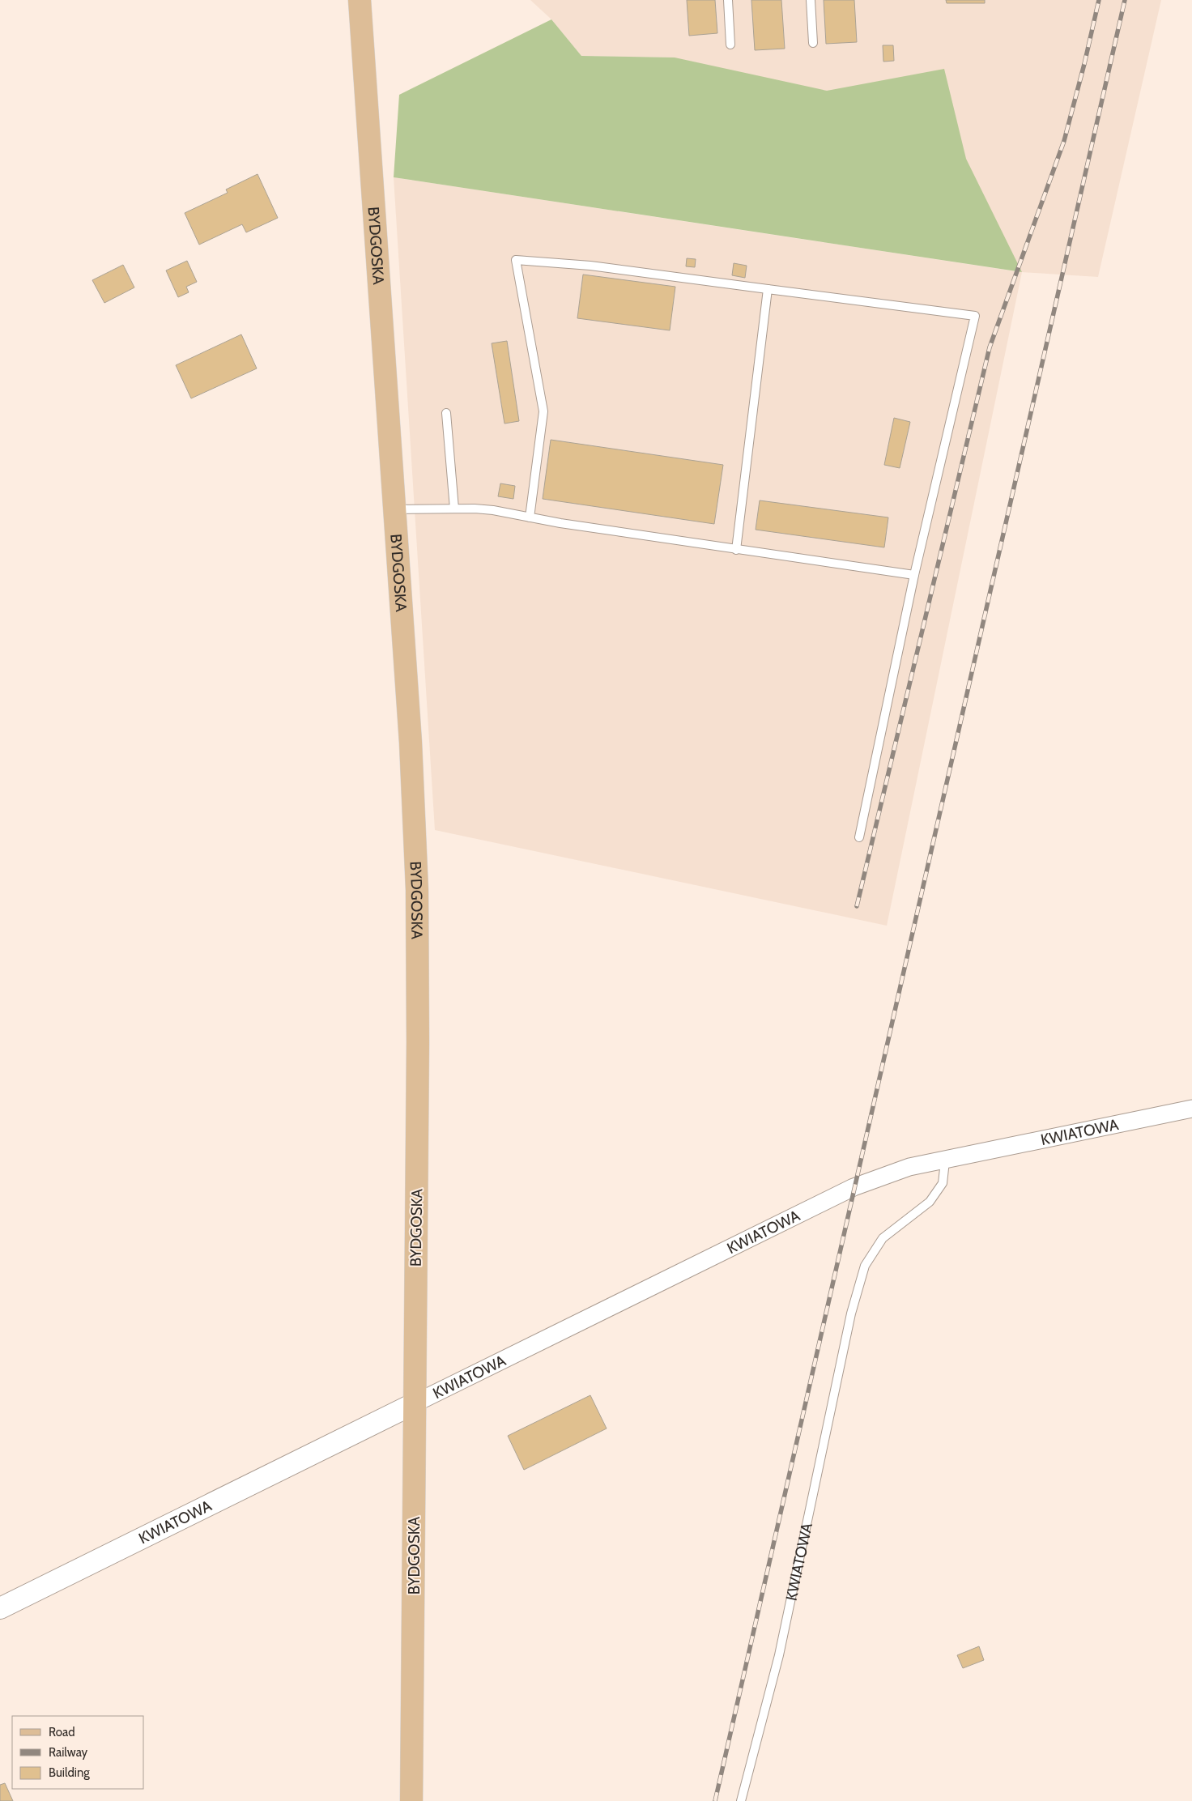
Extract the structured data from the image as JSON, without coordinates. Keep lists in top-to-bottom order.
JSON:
{
  "streets": {
    "main road": ["BYDGOSKA"],
    "street": ["KWIATOWA"]
  },
  "crossings": [
    ["BYDGOSKA", "KWIATOWA"]
  ],
  "legend": ["Road", "Railway", "Building"]
}
